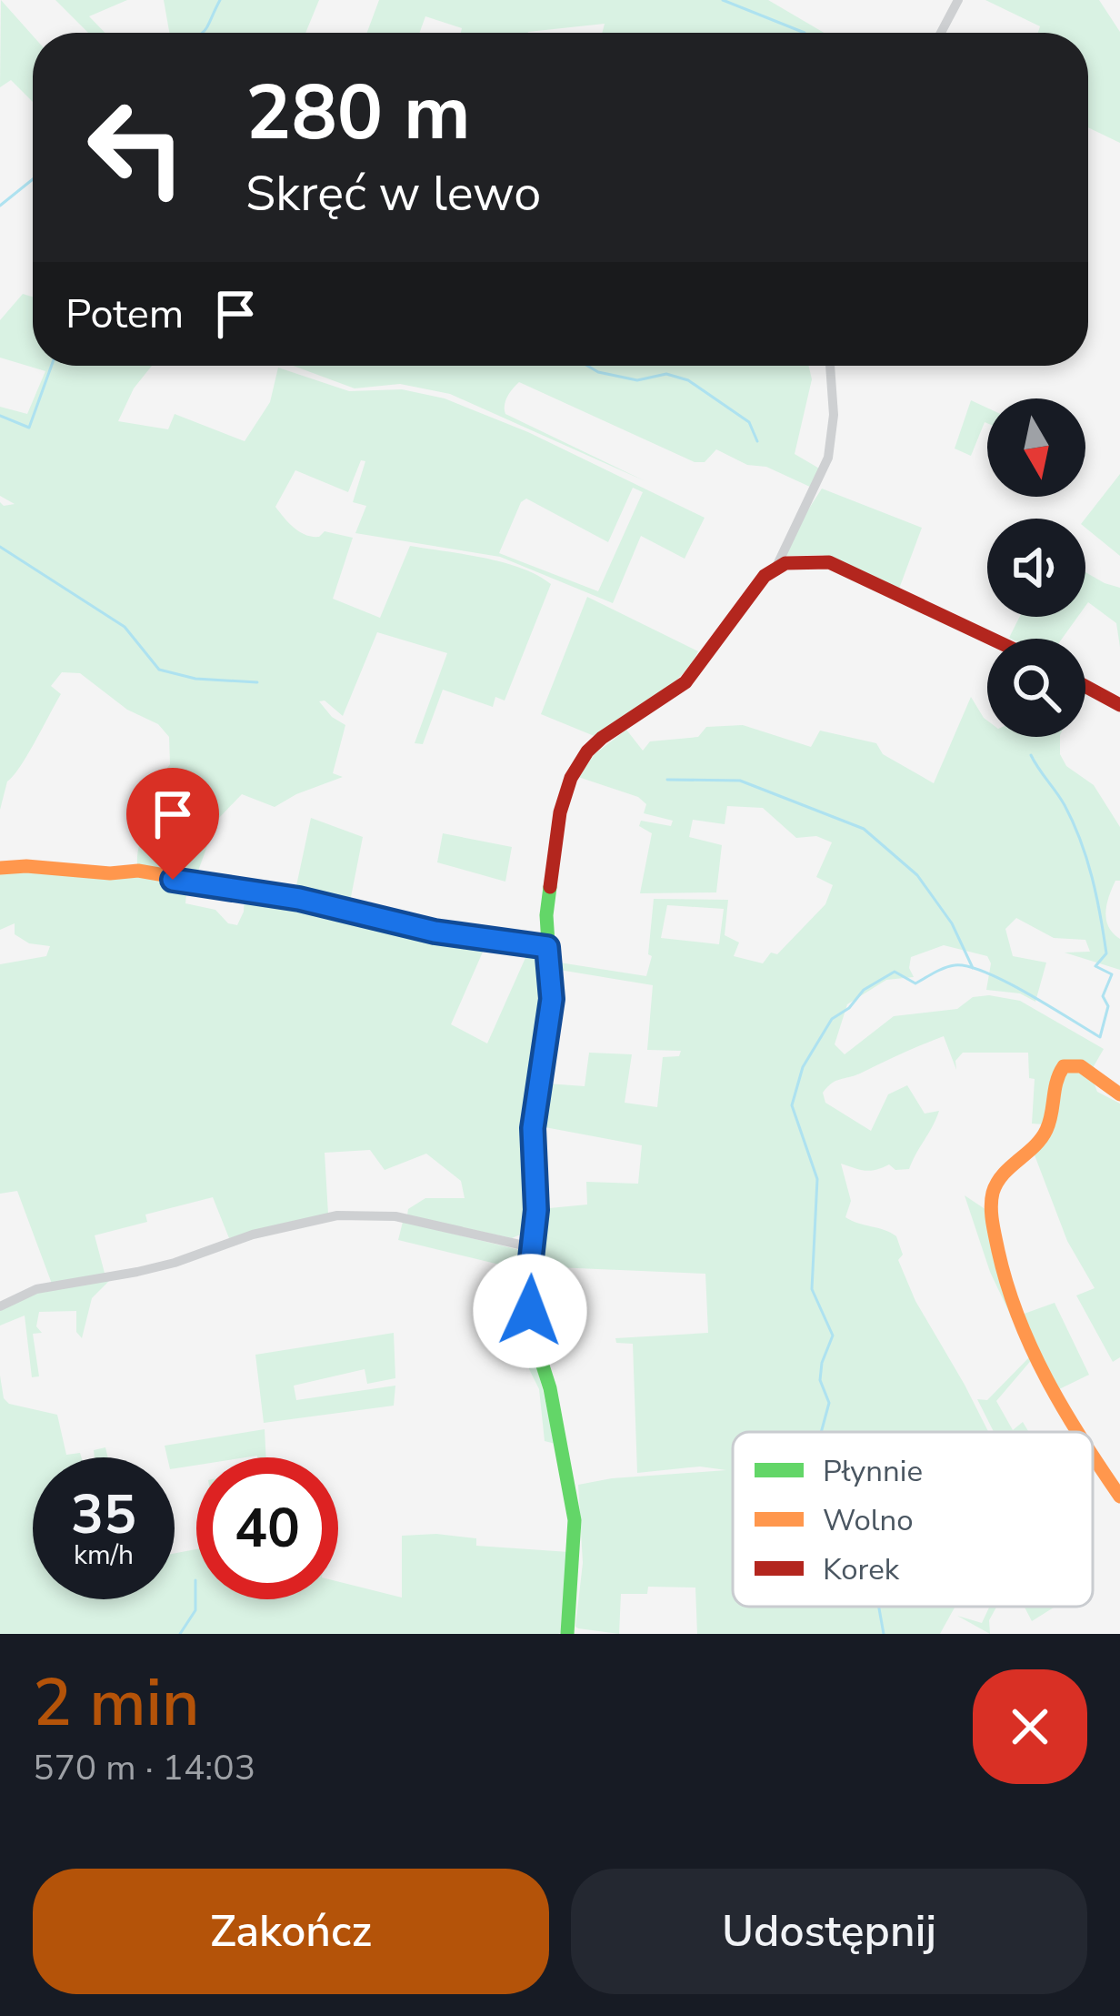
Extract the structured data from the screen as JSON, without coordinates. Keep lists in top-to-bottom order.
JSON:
{
  "legend": ["Płynnie", "Wolno", "Korek"],
  "north": "bottom",
  "page": {
    "turn": ["280 m", "Skręć w lewo"],
    "then": "Potem",
    "speed": "35 km/h",
    "limit": "40",
    "heading": ["2 min", "570 m · 14:03"],
    "buttons": ["Zakończ", "Udostępnij"]
  }
}
